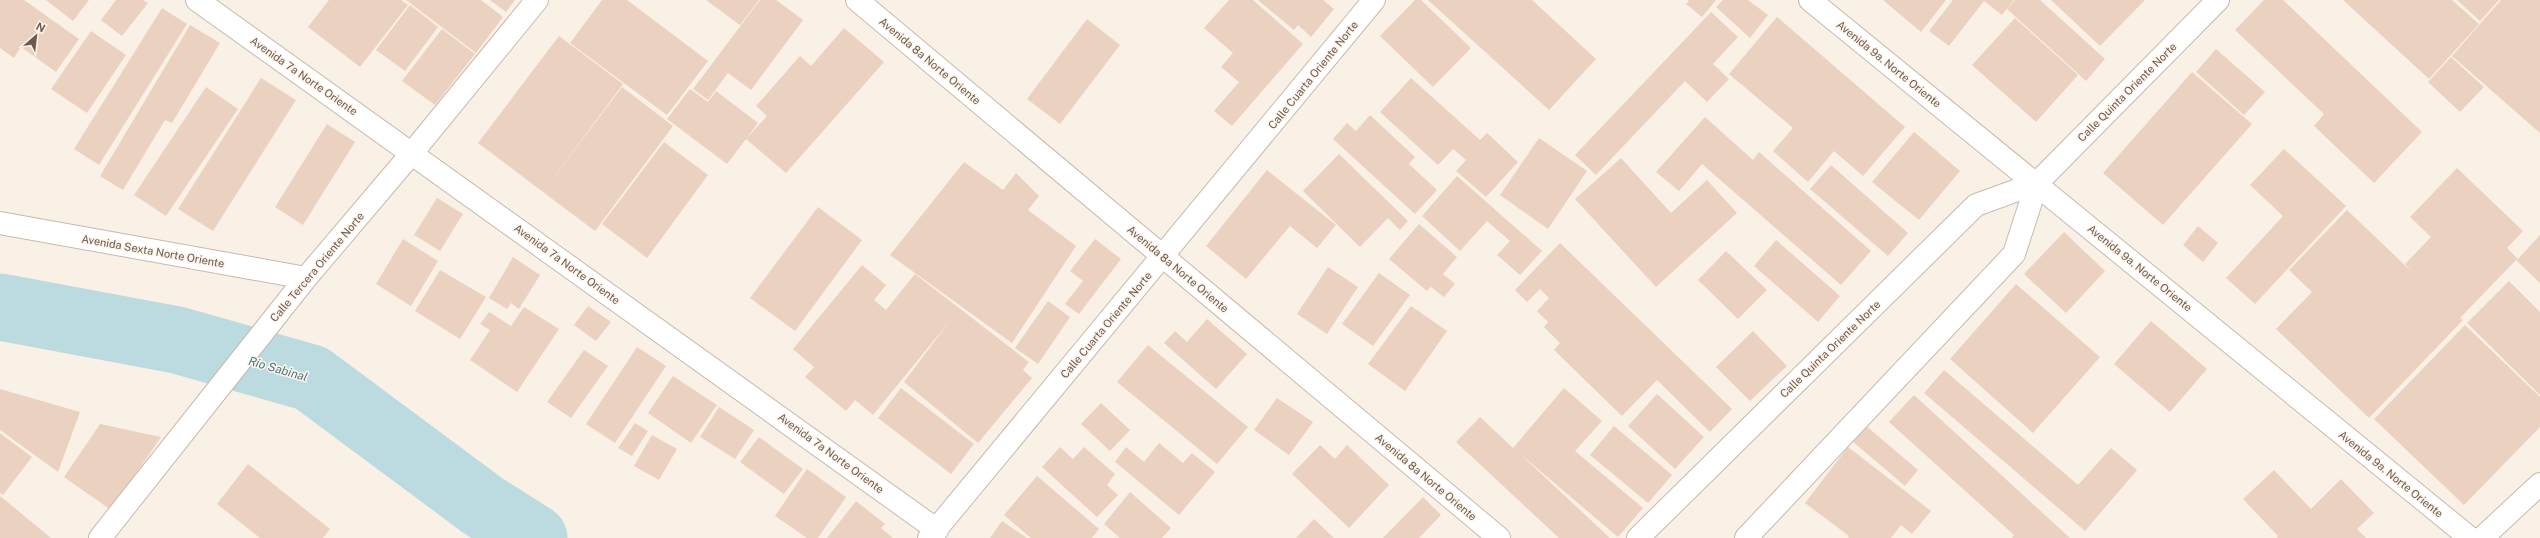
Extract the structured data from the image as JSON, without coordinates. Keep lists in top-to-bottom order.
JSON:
{
  "streets": {
    "street": [
      "Avenida 8a Norte Oriente",
      "Avenida 9a. Norte Oriente",
      "Calle Cuarta Oriente Norte",
      "Avenida 7a Norte Oriente",
      "Calle Quinta Oriente Norte",
      "Avenida Sexta Norte Oriente",
      "Calle Tercera Oriente Norte"
    ]
  },
  "crossings": [
    ["Avenida 8a Norte Oriente", "Calle Cuarta Oriente Norte"],
    ["Avenida 9a. Norte Oriente", "Calle Quinta Oriente Norte"],
    ["Calle Cuarta Oriente Norte", "Avenida 7a Norte Oriente"],
    ["Avenida 7a Norte Oriente", "Calle Tercera Oriente Norte"],
    ["Avenida Sexta Norte Oriente", "Calle Tercera Oriente Norte"]
  ],
  "water": ["Río Sabinal"],
  "north": "top right"
}
